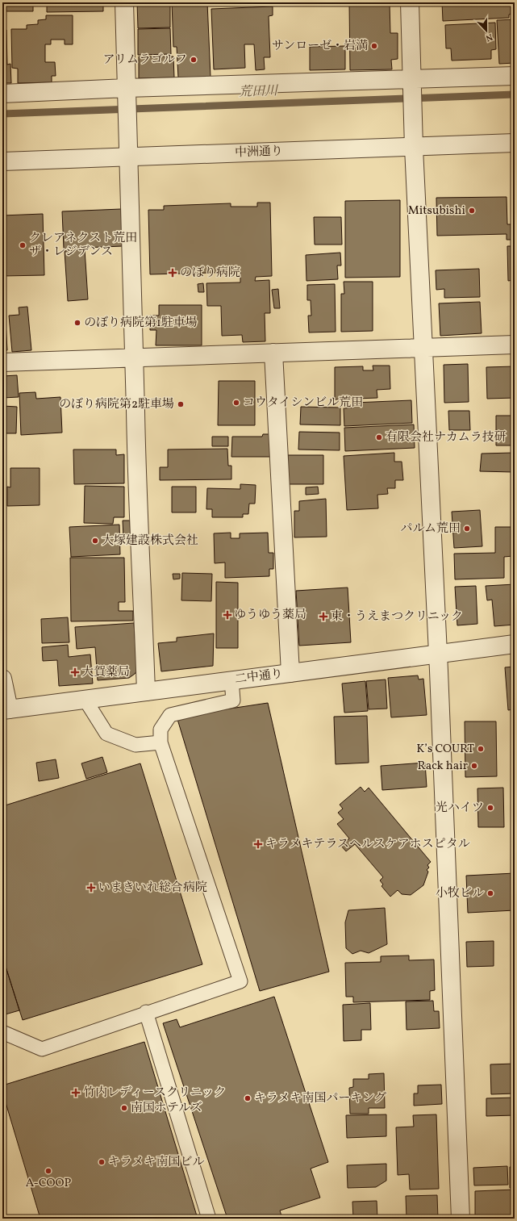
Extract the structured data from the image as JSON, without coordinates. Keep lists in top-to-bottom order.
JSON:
{
  "streets": {
    "street": ["中洲通り", "二中通り"]
  },
  "water": ["荒田川"],
  "places": {
    "other": [
      "サンローゼ・岩満",
      "アリムラゴルフ",
      "Mitsubishi",
      "クレアネクスト荒田 ザ・レジデンス",
      "のぼり病院第1駐車場",
      "コウタイシンビル荒田",
      "のぼり病院第2駐車場",
      "有限会社ナカムラ技研",
      "パルム荒田",
      "大塚建設株式会社",
      "K’s COURT",
      "Rack hair",
      "光ハイツ",
      "小牧ビル",
      "キラメキ南国パーキング",
      "南国ホテルズ",
      "キラメキ南国ビル",
      "A-COOP"
    ],
    "health": [
      "のぼり病院",
      "ゆうゆう薬局",
      "東・うえまつクリニック",
      "大賀薬局",
      "キラメキテラスヘルスケアホスピタル",
      "いまきいれ総合病院",
      "竹内レディースクリニック"
    ]
  },
  "north": "bottom"
}
